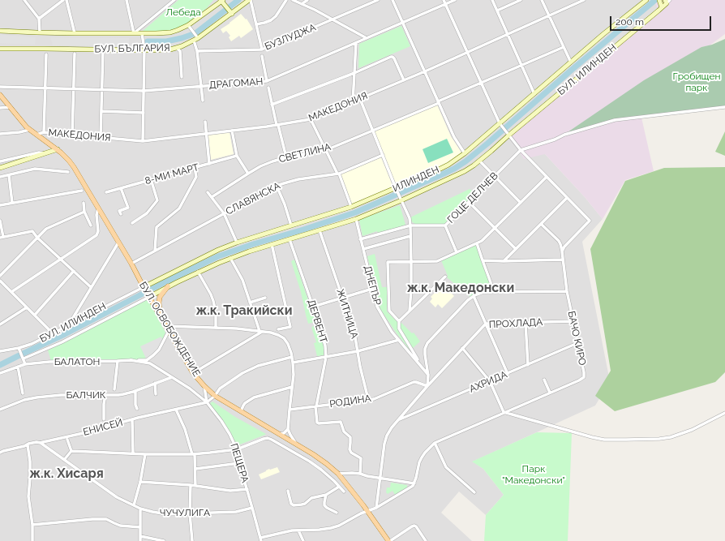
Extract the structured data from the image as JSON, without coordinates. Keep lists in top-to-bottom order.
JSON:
{
  "streets": {
    "main road": [
      "БУЛ. БЪЛГАРИЯ",
      "БУЛ. ИЛИНДЕН",
      "ИЛИНДЕН",
      "БУЛ. ОСВОБОЖДЕНИЕ"
    ],
    "street": [
      "БУЗЛУДЖА",
      "ДРАГОМАН",
      "МАКЕДОНИЯ",
      "СВЕТЛИНА",
      "8-МИ МАРТ",
      "ГОЦЕ ДЕЛЧЕВ",
      "СЛАВЯНСКА",
      "ДНЕПЪР",
      "ЖИТНИЦА",
      "ДЕРВЕНТ",
      "ПРОХЛАДА",
      "БАЧО КИРО",
      "БАЛАТОН",
      "АХРИДА",
      "БАЛЧИК",
      "РОДИНА",
      "ЕНИСЕЙ",
      "ПЕЩЕРА",
      "ЧУЧУЛИГА"
    ]
  },
  "crossings": [
    ["БУЛ. ИЛИНДЕН", "ИЛИНДЕН"],
    ["БУЛ. ИЛИНДЕН", "БУЛ. ОСВОБОЖДЕНИЕ"],
    ["МАКЕДОНИЯ", "БУЛ. ОСВОБОЖДЕНИЕ"],
    ["ИЛИНДЕН", "ДНЕПЪР"],
    ["ИЛИНДЕН", "ЖИТНИЦА"],
    ["ИЛИНДЕН", "ДЕРВЕНТ"],
    ["ИЛИНДЕН", "БУЛ. ОСВОБОЖДЕНИЕ"],
    ["ИЛИНДЕН", "БАЛАТОН"],
    ["ГОЦЕ ДЕЛЧЕВ", "ДНЕПЪР"],
    ["СЛАВЯНСКА", "БУЛ. ОСВОБОЖДЕНИЕ"],
    ["ЖИТНИЦА", "РОДИНА"],
    ["ДЕРВЕНТ", "РОДИНА"],
    ["ПРОХЛАДА", "БАЧО КИРО"],
    ["ПРОХЛАДА", "АХРИДА"],
    ["ПРОХЛАДА", "РОДИНА"],
    ["БУЛ. ОСВОБОЖДЕНИЕ", "БАЛАТОН"],
    ["БАЧО КИРО", "АХРИДА"],
    ["БАЛАТОН", "ПЕЩЕРА"],
    ["БАЛЧИК", "ПЕЩЕРА"],
    ["ЕНИСЕЙ", "ПЕЩЕРА"],
    ["ЕНИСЕЙ", "ЧУЧУЛИГА"],
    ["ПЕЩЕРА", "ЧУЧУЛИГА"]
  ],
  "districts": ["ж.к. Македонски", "ж.к. Тракийски", "ж.к. Хисаря"],
  "parks": ["Лебеда", "Гробищен парк", "Парк \"Македонски\""],
  "scale_bar": "200 m"
}
